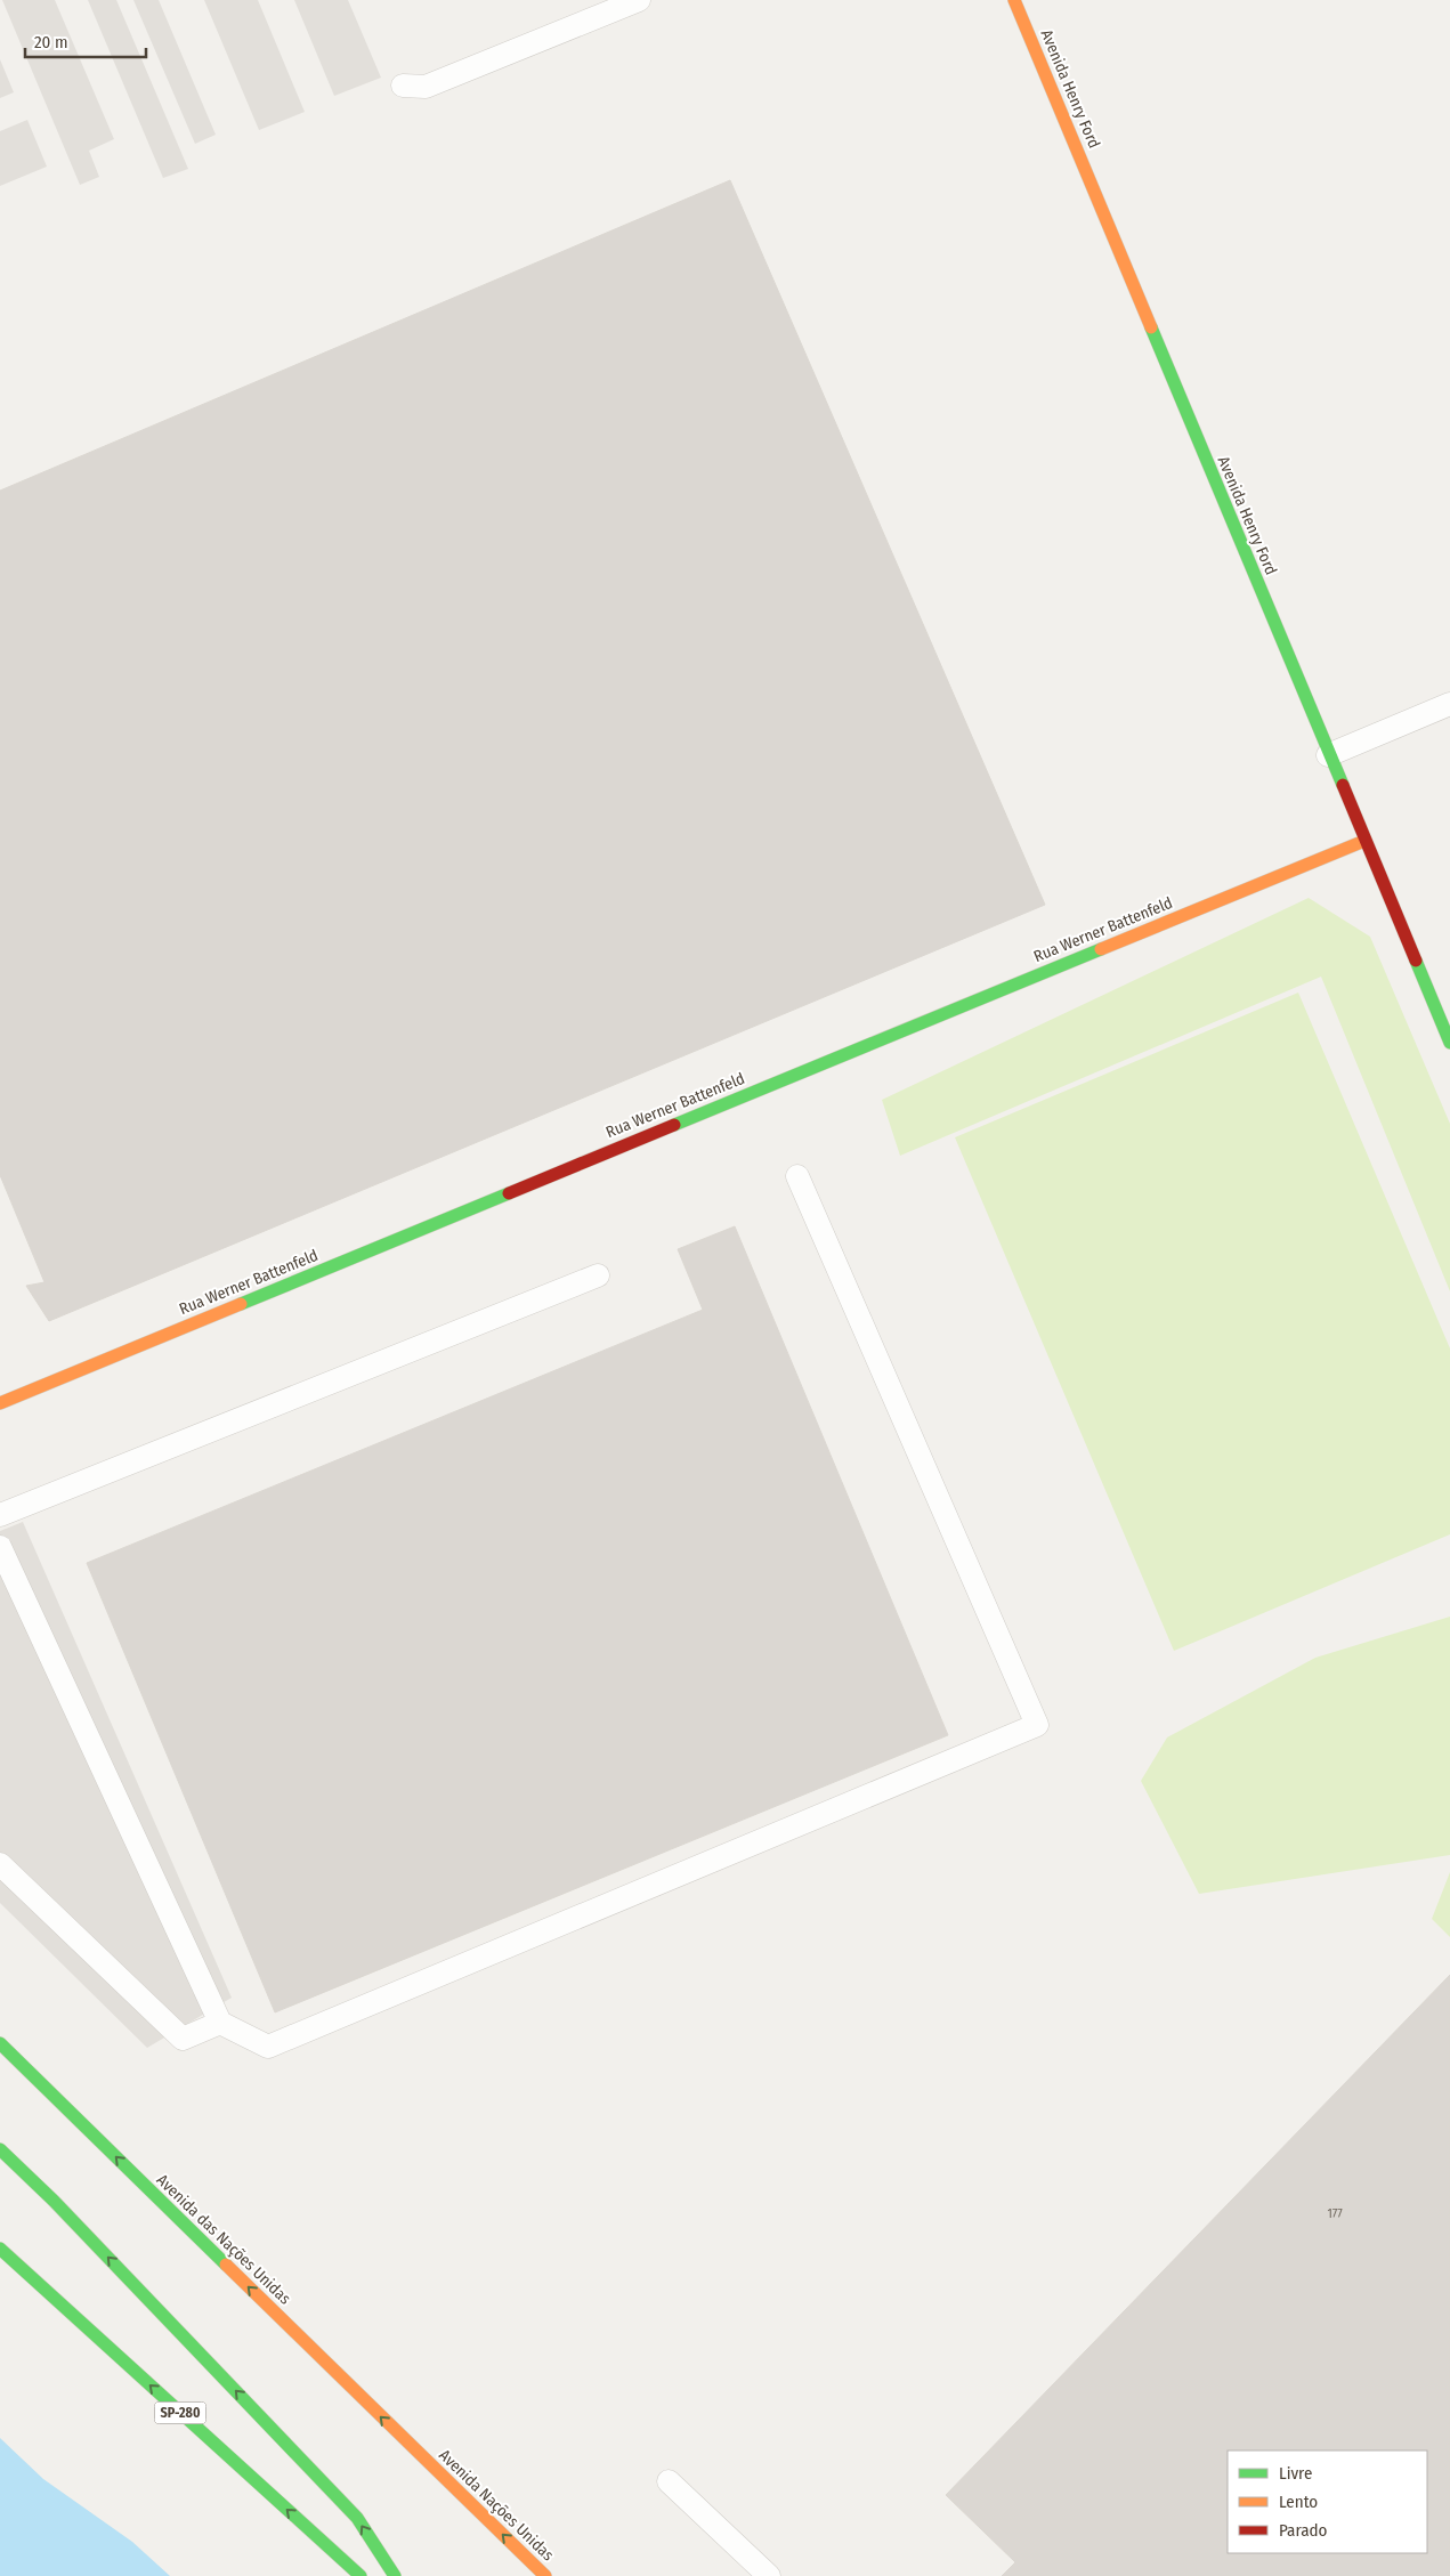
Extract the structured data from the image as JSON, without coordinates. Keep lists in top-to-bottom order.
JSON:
{
  "streets": {
    "main road": [
      "Avenida Henry Ford",
      "Rua Werner Battenfeld",
      "Avenida das Nações Unidas",
      "SP-280",
      "Avenida Nações Unidas"
    ]
  },
  "crossings": [
    ["Avenida Henry Ford", "Rua Werner Battenfeld"],
    ["Avenida das Nações Unidas", "Avenida Nações Unidas"]
  ],
  "house_numbers": ["177"],
  "legend": ["Livre", "Lento", "Parado"],
  "scale_bar": "20 m"
}
